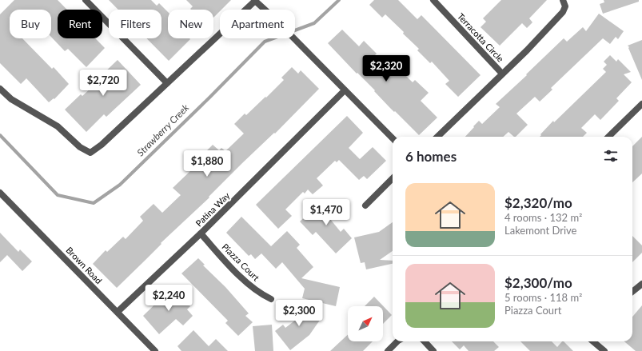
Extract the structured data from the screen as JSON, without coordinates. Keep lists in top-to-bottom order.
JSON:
{
  "streets": {
    "street": [
      "Terracotta Circle",
      "Patina Way",
      "Piazza Court",
      "Brown Road"
    ]
  },
  "crossings": [
    ["Patina Way", "Piazza Court"],
    ["Patina Way", "Brown Road"]
  ],
  "water": ["Strawberry Creek"],
  "north": "top right",
  "page": {
    "chip": [
      "Buy",
      "Rent",
      "Filters",
      "New",
      "Apartment"
    ],
    "price": [
      "$2,320",
      "$2,720",
      "$1,880",
      "$1,470",
      "$2,240",
      "$2,300"
    ],
    "heading": "6 homes",
    "list": [
      {
        "name": "$2,320/mo",
        "note": "4 rooms · 132 m² · Lakemont Drive"
      },
      {
        "name": "$2,300/mo",
        "note": "5 rooms · 118 m² · Piazza Court"
      }
    ]
  }
}
